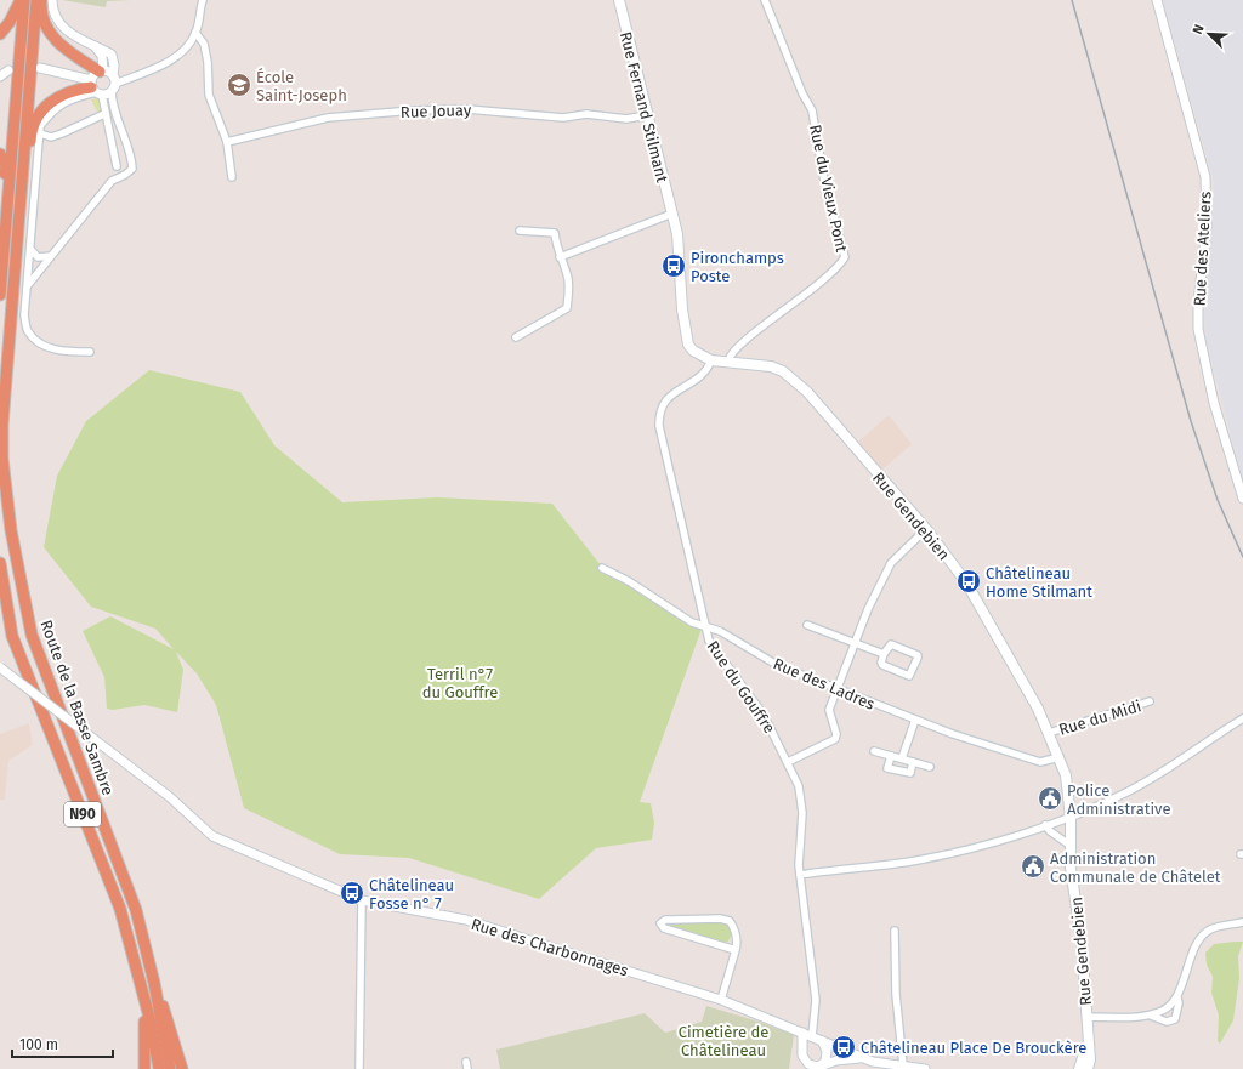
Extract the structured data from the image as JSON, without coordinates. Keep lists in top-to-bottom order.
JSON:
{
  "streets": {
    "highway": ["Route de la Basse Sambre", "N90"],
    "main road": ["Rue Fernand Stilmant", "Rue Gendebien"],
    "street": [
      "Rue Jouay",
      "Rue du Vieux Pont",
      "Rue des Ateliers",
      "Rue des Ladres",
      "Rue du Gouffre",
      "Rue du Midi",
      "Rue des Charbonnages"
    ]
  },
  "crossings": [
    ["Rue Fernand Stilmant", "Rue Jouay"],
    ["Rue du Vieux Pont", "Rue Gendebien"],
    ["Rue Gendebien", "Rue des Ladres"],
    ["Rue Gendebien", "Rue du Gouffre"],
    ["Rue Gendebien", "Rue du Midi"],
    ["Rue des Ladres", "Rue du Gouffre"],
    ["Rue du Gouffre", "Rue des Charbonnages"]
  ],
  "parks": ["Terril n°7 du Gouffre", "Cimetière de Châtelineau"],
  "places": {
    "school or university": ["École Saint-Joseph"],
    "bus stop": [
      "Pironchamps Poste",
      "Châtelineau Home Stilmant",
      "Châtelineau Fosse n° 7",
      "Châtelineau Place De Brouckère"
    ],
    "public building": ["Police Administrative", "Administration Communale de Châtelet"]
  },
  "scale_bar": "100 m",
  "north": "top left"
}
